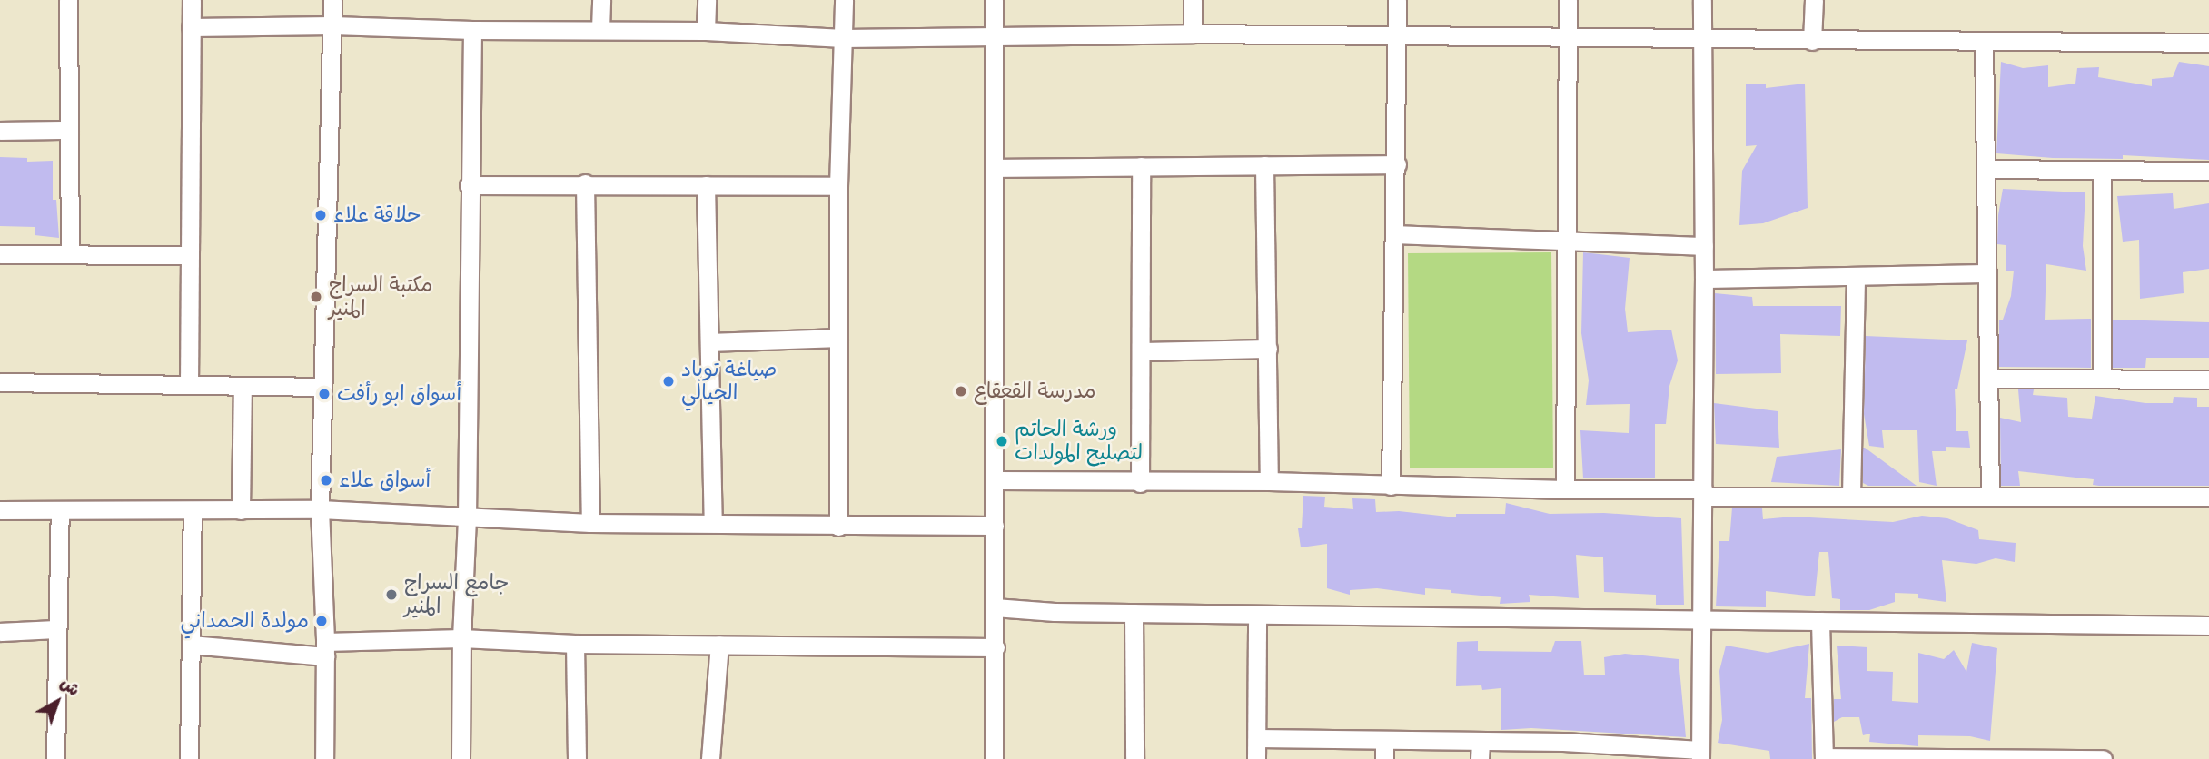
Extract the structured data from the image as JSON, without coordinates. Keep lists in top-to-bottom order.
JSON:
{
  "places": [
    "حلاقة علاء",
    "مكتبة السراج المنير",
    "صياغة توباد الحيالي",
    "مدرسة القعقاع",
    "أسواق ابو رأفت",
    "ورشة الحاتم لتصليح المولدات",
    "أسواق علاء",
    "جامع السراج المنير",
    "مولدة الحمداني"
  ],
  "north": "top right"
}
